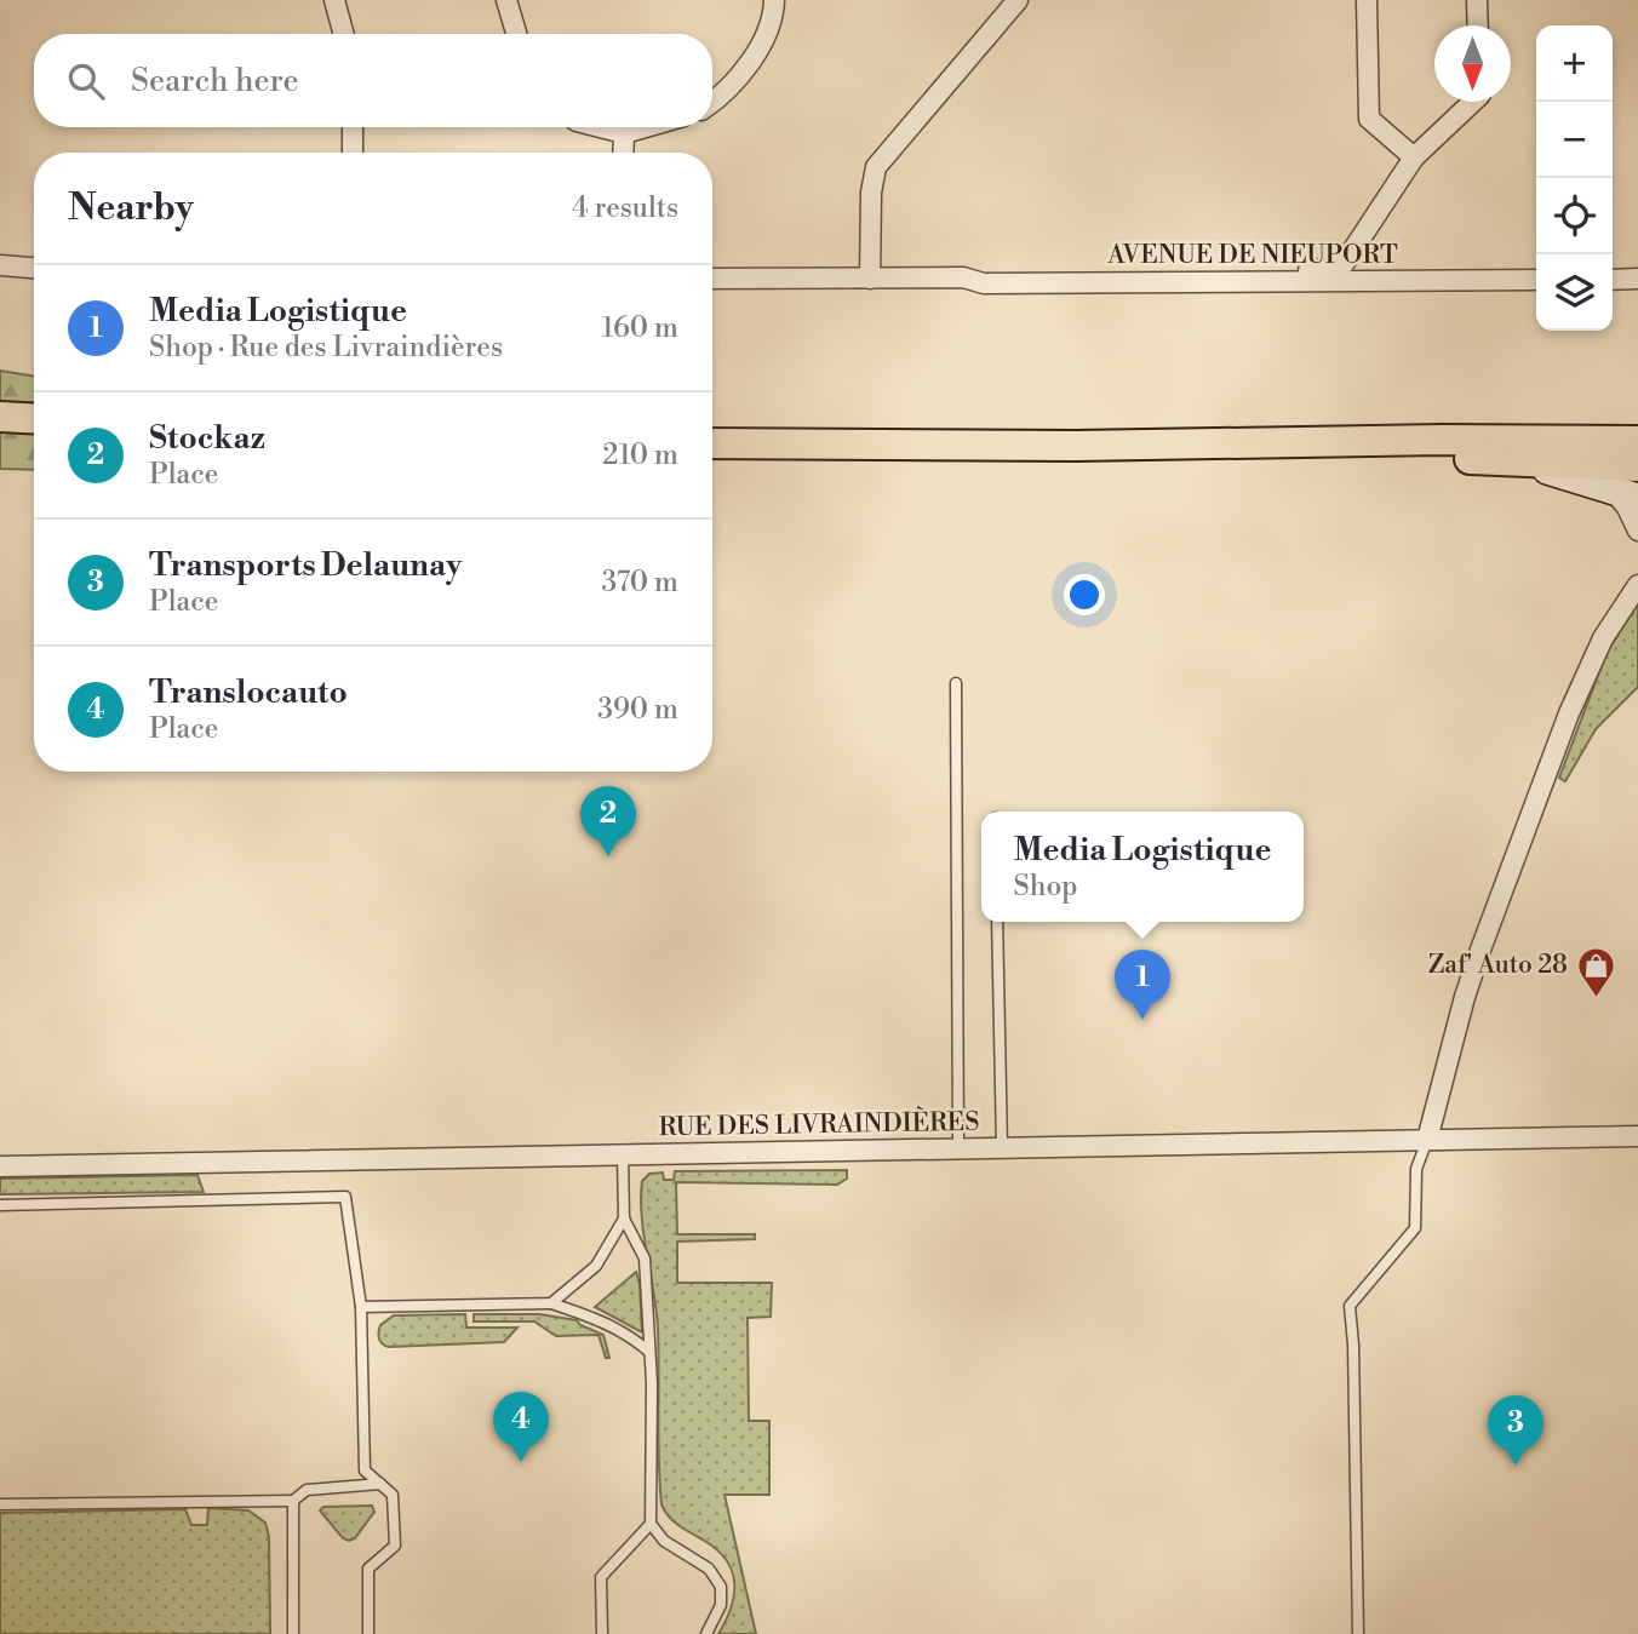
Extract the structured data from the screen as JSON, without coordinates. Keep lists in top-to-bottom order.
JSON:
{
  "streets": {
    "street": ["AVENUE DE NIEUPORT", "RUE DES LIVRAINDIÈRES"]
  },
  "places": {
    "shop": ["Zaf' Auto 28"]
  },
  "north": "bottom",
  "page": {
    "map_buttons": ["+", "−"],
    "search": "Search here",
    "heading": ["Nearby", "4 results"],
    "list": [
      {
        "mark": "1",
        "name": "Media Logistique",
        "note": "Shop · Rue des Livraindières",
        "value": "160 m"
      },
      {
        "mark": "2",
        "name": "Stockaz",
        "note": "Place",
        "value": "210 m"
      },
      {
        "mark": "3",
        "name": "Transports Delaunay",
        "note": "Place",
        "value": "370 m"
      },
      {
        "mark": "4",
        "name": "Translocauto",
        "note": "Place",
        "value": "390 m"
      }
    ],
    "pins": [
      "2",
      "1",
      "4",
      "3"
    ],
    "popup": ["Media Logistique", "Shop"]
  }
}
